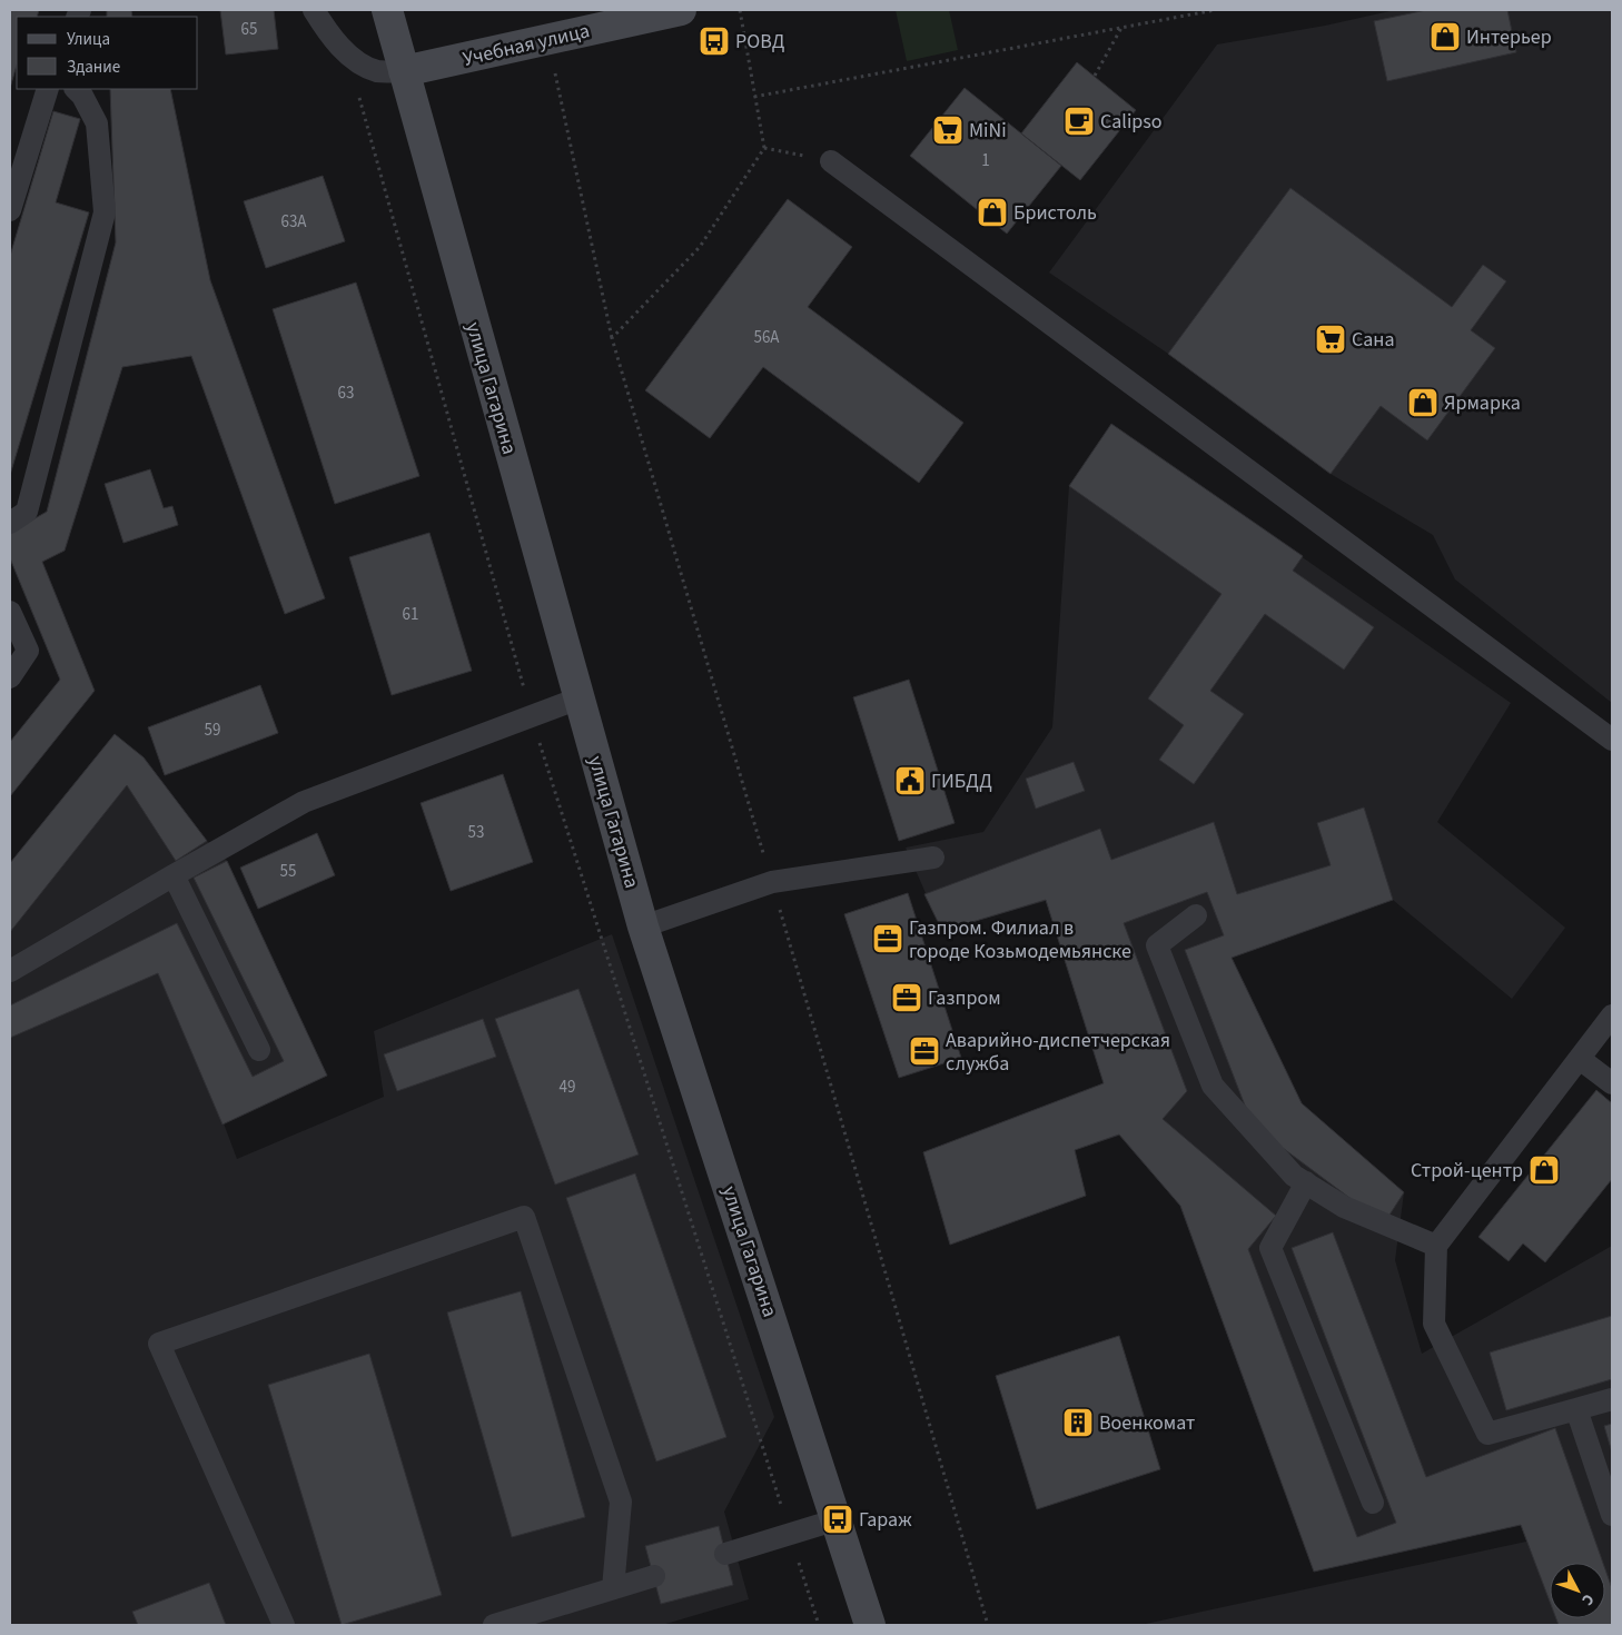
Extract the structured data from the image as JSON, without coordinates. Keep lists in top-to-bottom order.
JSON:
{
  "streets": {
    "street": ["Учебная улица", "улица Гагарина"]
  },
  "crossings": [
    ["Учебная улица", "улица Гагарина"]
  ],
  "places": {
    "shop": [
      "Интерьер",
      "Бристоль",
      "Ярмарка",
      "Строй-центр"
    ],
    "bus stop": ["РОВД", "Гараж"],
    "cafe": ["Calipso"],
    "supermarket": ["MiNi", "Сана"],
    "public building": ["ГИБДД"],
    "office": ["Газпром. Филиал в городе Козьмодемьянске", "Газпром", "Аварийно-диспетчерская служба"],
    "building": ["Военкомат"]
  },
  "house_numbers": [
    "65",
    "1",
    "63А",
    "56А",
    "63",
    "61",
    "59",
    "53",
    "55",
    "49"
  ],
  "legend": ["Улица", "Здание"],
  "north": "bottom right"
}
